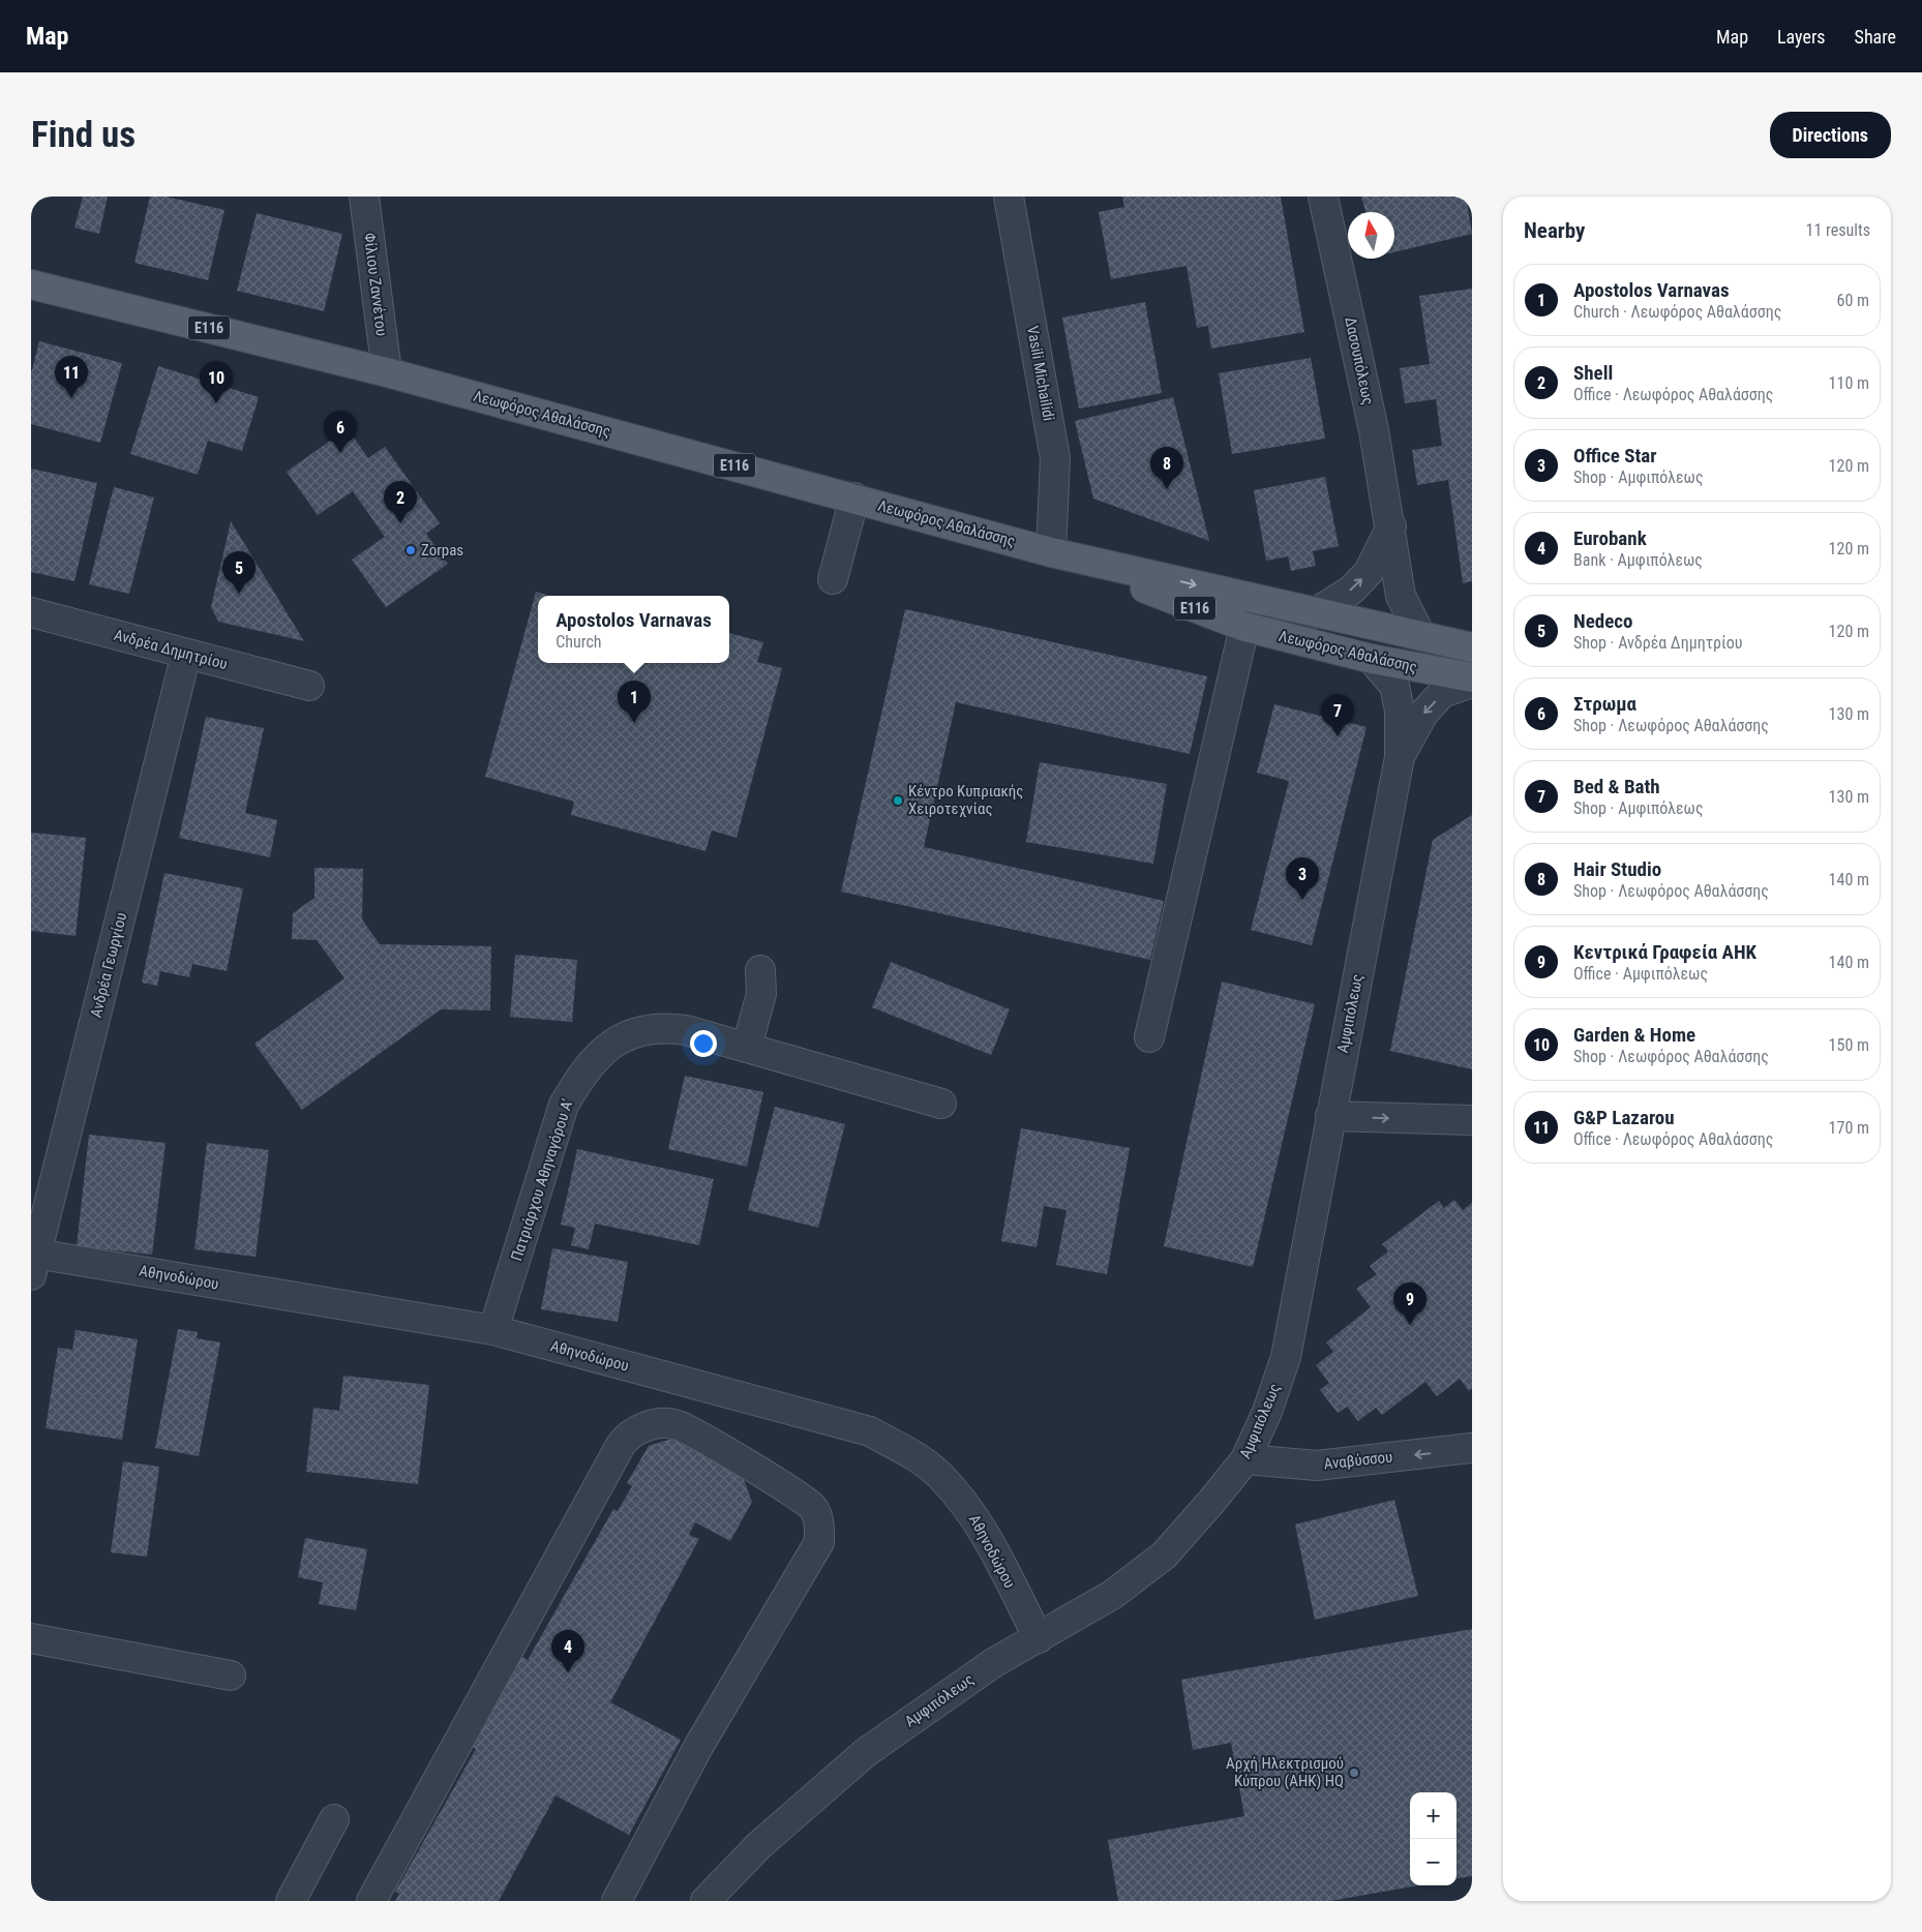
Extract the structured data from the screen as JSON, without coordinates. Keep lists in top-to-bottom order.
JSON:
{
  "streets": {
    "main road": ["E116", "Λεωφόρος Αθαλάσσης"],
    "street": [
      "Φίλιου Ζαννέτου",
      "Δασουπόλεως",
      "Vasili Michailidi",
      "Ανδρέα Δημητρίου",
      "Ανδρέα Γεωργίου",
      "Αμφιπόλεως",
      "Πατριάρχου Αθηναγόρου Α'",
      "Αθηνοδώρου",
      "Αναβύσσου"
    ]
  },
  "crossings": [
    ["Φίλιου Ζαννέτου", "Λεωφόρος Αθαλάσσης"],
    ["Δασουπόλεως", "Λεωφόρος Αθαλάσσης"],
    ["Vasili Michailidi", "Λεωφόρος Αθαλάσσης"],
    ["Λεωφόρος Αθαλάσσης", "Αμφιπόλεως"],
    ["Ανδρέα Δημητρίου", "Ανδρέα Γεωργίου"],
    ["Ανδρέα Γεωργίου", "Αθηνοδώρου"],
    ["Αμφιπόλεως", "Αθηνοδώρου"],
    ["Αμφιπόλεως", "Αναβύσσου"],
    ["Πατριάρχου Αθηναγόρου Α'", "Αθηνοδώρου"]
  ],
  "one_way": ["Αναβύσσου"],
  "places": ["Zorpas", "Κέντρο Κυπριακής Χειροτεχνίας", "Αρχή Ηλεκτρισμού Κύπρου (ΑΗΚ) HQ"],
  "north": "top",
  "page": {
    "header": "Map",
    "nav": ["Map", "Layers", "Share"],
    "buttons": "Directions",
    "title": "Find us",
    "heading": ["Nearby", "11 results"],
    "list": [
      {
        "mark": "1",
        "name": "Apostolos Varnavas",
        "note": "Church · Λεωφόρος Αθαλάσσης",
        "value": "60 m"
      },
      {
        "mark": "2",
        "name": "Shell",
        "note": "Office · Λεωφόρος Αθαλάσσης",
        "value": "110 m"
      },
      {
        "mark": "3",
        "name": "Office Star",
        "note": "Shop · Αμφιπόλεως",
        "value": "120 m"
      },
      {
        "mark": "4",
        "name": "Eurobank",
        "note": "Bank · Αμφιπόλεως",
        "value": "120 m"
      },
      {
        "mark": "5",
        "name": "Nedeco",
        "note": "Shop · Ανδρέα Δημητρίου",
        "value": "120 m"
      },
      {
        "mark": "6",
        "name": "Στρωμα",
        "note": "Shop · Λεωφόρος Αθαλάσσης",
        "value": "130 m"
      },
      {
        "mark": "7",
        "name": "Bed & Bath",
        "note": "Shop · Αμφιπόλεως",
        "value": "130 m"
      },
      {
        "mark": "8",
        "name": "Hair Studio",
        "note": "Shop · Λεωφόρος Αθαλάσσης",
        "value": "140 m"
      },
      {
        "mark": "9",
        "name": "Κεντρικά Γραφεία ΑΗΚ",
        "note": "Office · Αμφιπόλεως",
        "value": "140 m"
      },
      {
        "mark": "10",
        "name": "Garden & Home",
        "note": "Shop · Λεωφόρος Αθαλάσσης",
        "value": "150 m"
      },
      {
        "mark": "11",
        "name": "G&P Lazarou",
        "note": "Office · Λεωφόρος Αθαλάσσης",
        "value": "170 m"
      }
    ],
    "pins": [
      "11",
      "10",
      "6",
      "8",
      "2",
      "5",
      "1",
      "7",
      "3",
      "9",
      "4"
    ],
    "popup": ["Apostolos Varnavas", "Church"],
    "map_buttons": ["+", "−"]
  }
}
